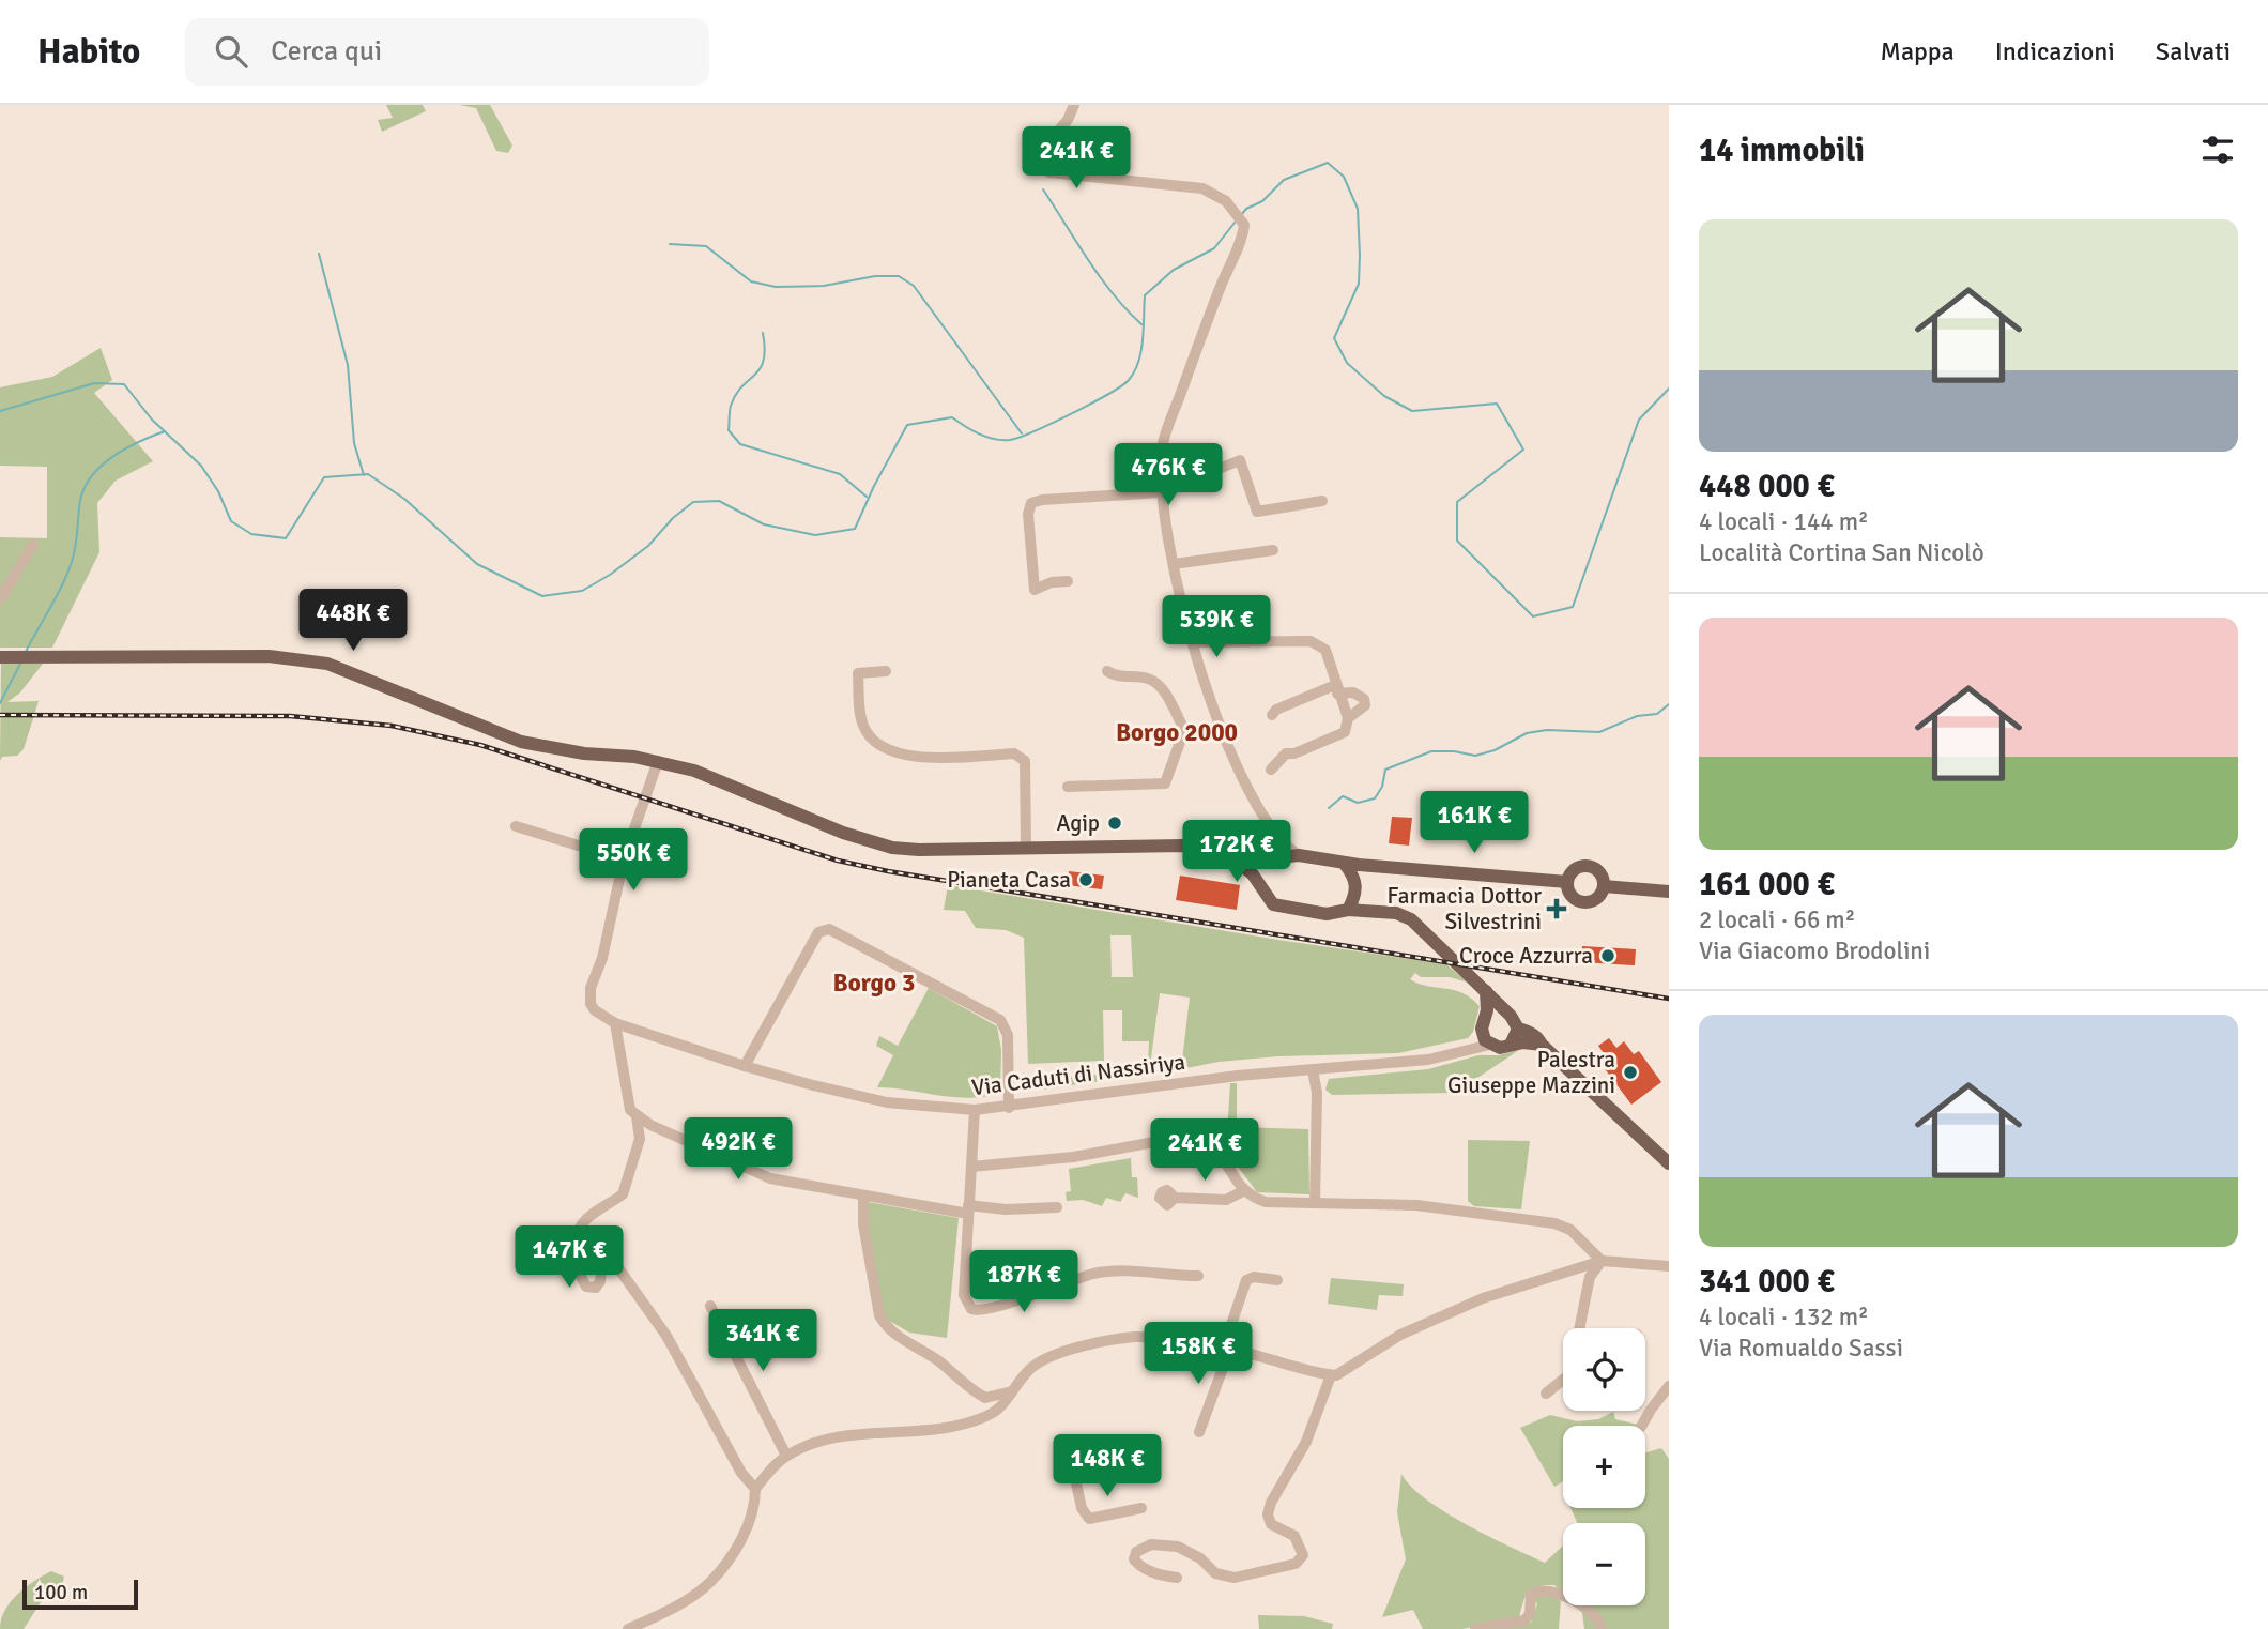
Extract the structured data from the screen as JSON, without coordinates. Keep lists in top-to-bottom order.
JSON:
{
  "streets": {
    "street": ["Via Caduti di Nassiriya"]
  },
  "districts": ["Borgo 2000", "Borgo 3"],
  "places": {
    "other": [
      "Agip",
      "Pianeta Casa",
      "Croce Azzurra",
      "Palestra Giuseppe Mazzini"
    ],
    "health": ["Farmacia Dottor Silvestrini"]
  },
  "scale_bar": "100 m",
  "page": {
    "header": "Habito",
    "search": "Cerca qui",
    "nav": ["Mappa", "Indicazioni", "Salvati"],
    "heading": "14 immobili",
    "price": [
      "241K €",
      "476K €",
      "448K €",
      "539K €",
      "161K €",
      "172K €",
      "550K €",
      "492K €",
      "241K €",
      "147K €",
      "187K €",
      "341K €",
      "158K €",
      "148K €"
    ],
    "list": [
      {
        "name": "448 000 €",
        "note": "4 locali · 144 m² · Località Cortina San Nicolò"
      },
      {
        "name": "161 000 €",
        "note": "2 locali · 66 m² · Via Giacomo Brodolini"
      },
      {
        "name": "341 000 €",
        "note": "4 locali · 132 m² · Via Romualdo Sassi"
      }
    ],
    "map_buttons": ["+", "−"],
    "scale": "100 m"
  }
}
